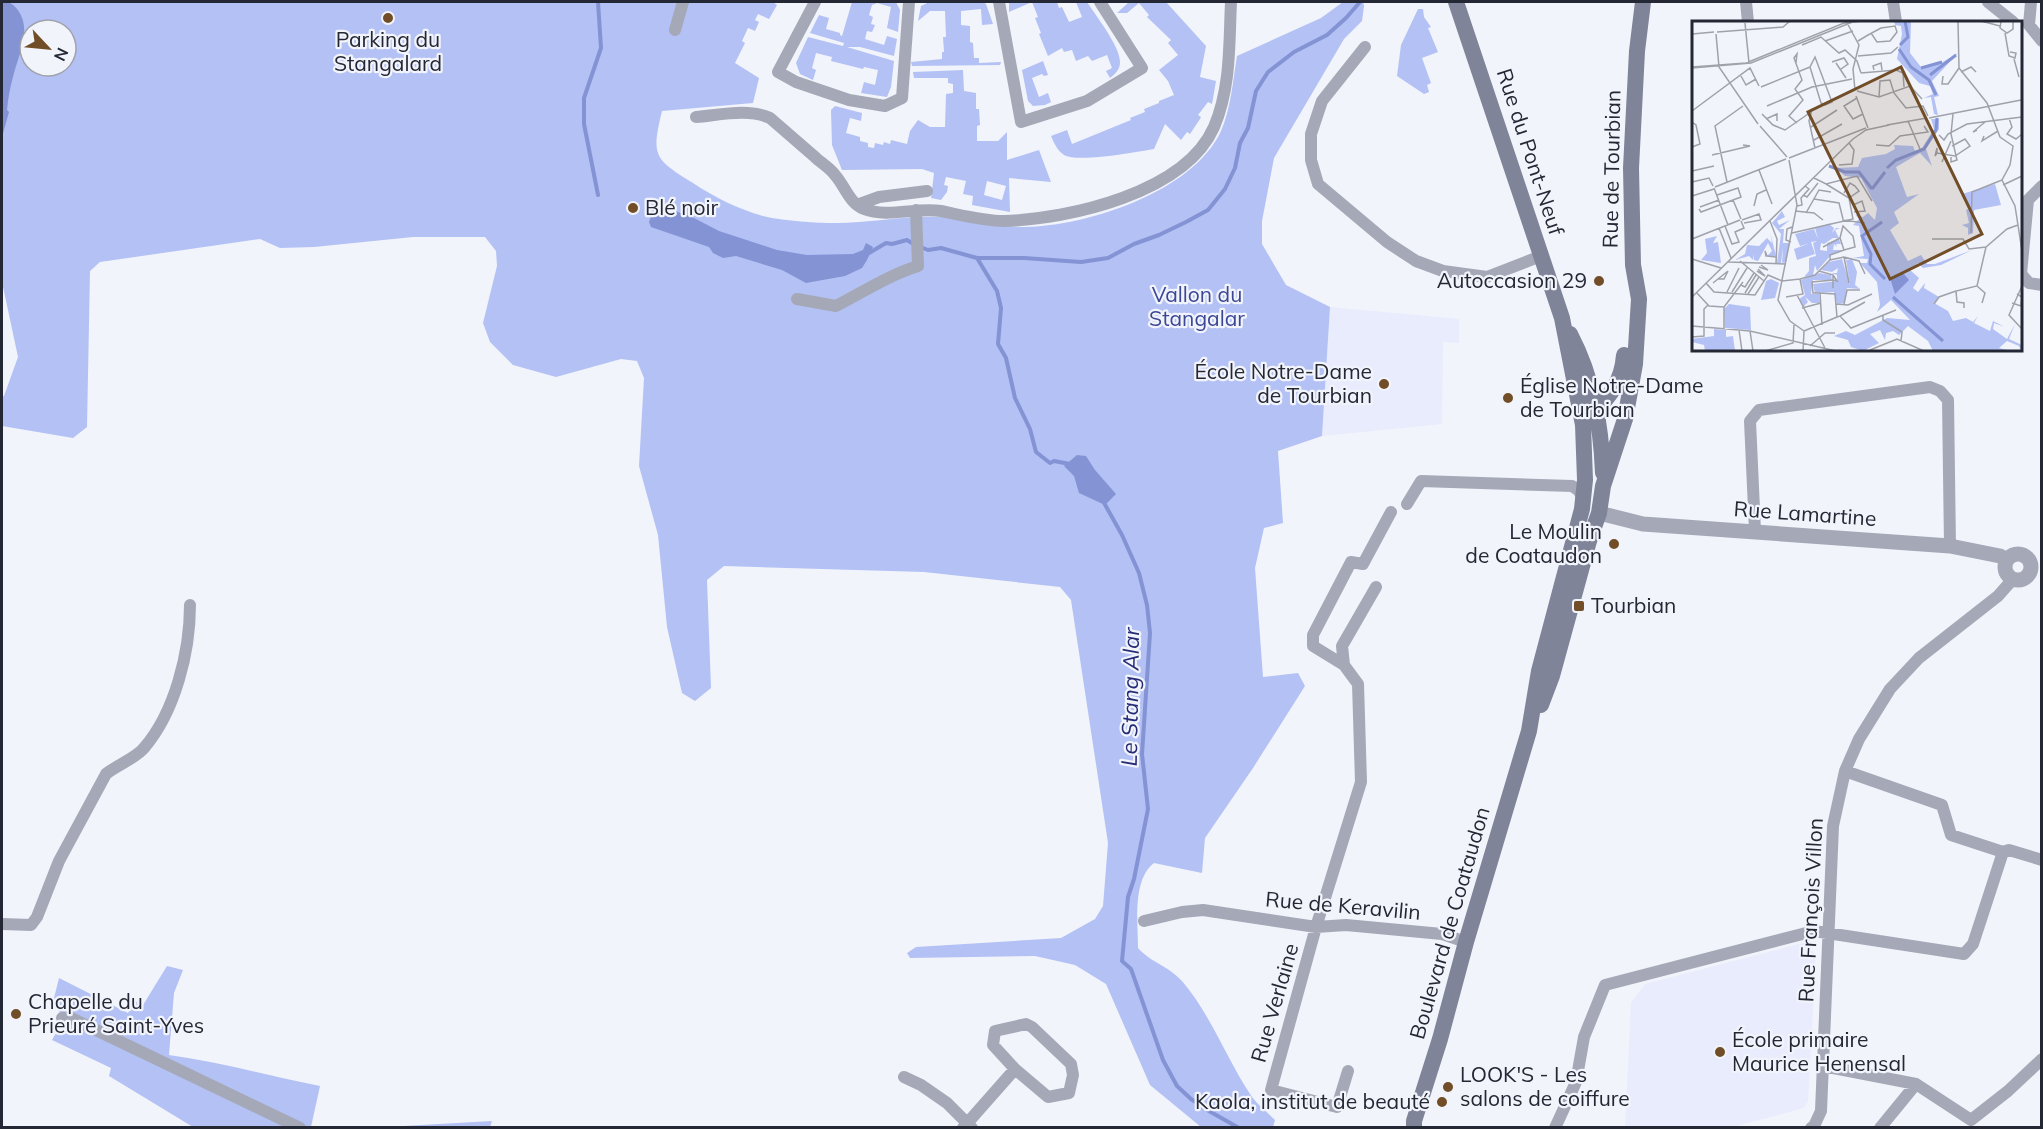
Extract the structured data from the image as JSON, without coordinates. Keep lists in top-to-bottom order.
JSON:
{
  "streets": {
    "main road": ["Rue du Pont-Neuf", "Rue de Tourbian", "Boulevard de Coataudon"],
    "street": [
      "Rue Lamartine",
      "Rue de Keravilin",
      "Rue François Villon",
      "Rue Verlaine"
    ]
  },
  "crossings": [
    ["Rue du Pont-Neuf", "Rue de Tourbian"],
    ["Rue du Pont-Neuf", "Boulevard de Coataudon"],
    ["Rue de Tourbian", "Rue Lamartine"],
    ["Rue de Tourbian", "Boulevard de Coataudon"],
    ["Rue Lamartine", "Rue François Villon"],
    ["Rue Lamartine", "Boulevard de Coataudon"],
    ["Rue de Keravilin", "Boulevard de Coataudon"],
    ["Rue de Keravilin", "Rue Verlaine"]
  ],
  "water": ["Le Stang Alar"],
  "parks": ["Vallon du Stangalar"],
  "places": {
    "other": [
      "Parking du Stangalard",
      "Blé noir",
      "Autoccasion 29",
      "École Notre-Dame de Tourbian",
      "Église Notre-Dame de Tourbian",
      "Le Moulin de Coataudon",
      "Chapelle du Prieuré Saint-Yves",
      "École primaire Maurice Henensal",
      "LOOK'S - Les salons de coiffure",
      "Kaola, institut de beauté"
    ],
    "transit": ["Tourbian"]
  },
  "north": "bottom right"
}
